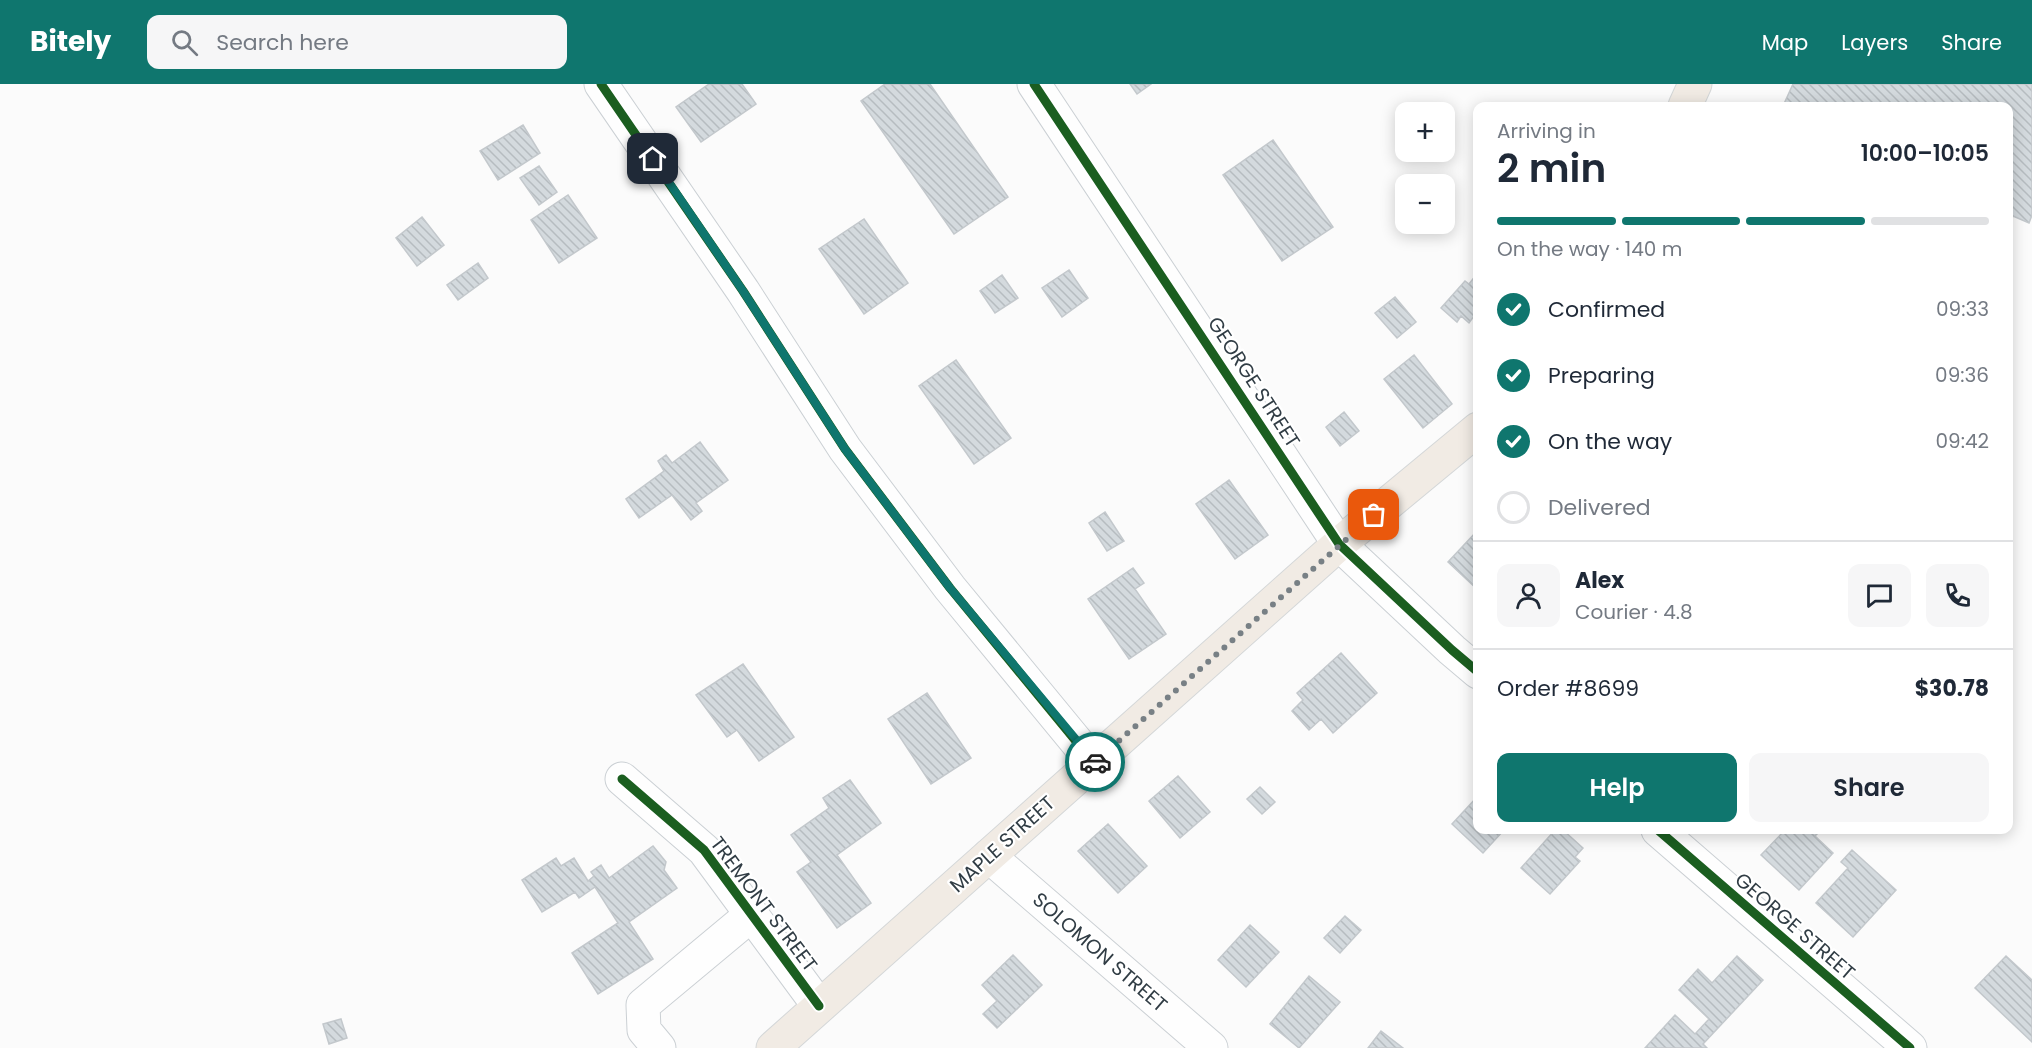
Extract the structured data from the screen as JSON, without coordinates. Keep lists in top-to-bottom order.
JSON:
{
  "streets": {
    "main road": ["MAPLE STREET"],
    "street": ["GEORGE STREET", "TREMONT STREET", "SOLOMON STREET"]
  },
  "crossings": [
    ["GEORGE STREET", "MAPLE STREET"],
    ["MAPLE STREET", "TREMONT STREET"],
    ["MAPLE STREET", "SOLOMON STREET"]
  ],
  "page": {
    "header": "Bitely",
    "search": "Search here",
    "nav": ["Map", "Layers", "Share"],
    "map_buttons": ["+", "−"],
    "heading": ["2 min", "Arriving in", "10:00–10:05"],
    "panel": [
      "Alex",
      "Courier · 4.8",
      "Order #8699",
      "$30.78"
    ],
    "bar": "On the way · 140 m",
    "list": [
      ["Confirmed", "09:33"],
      ["Preparing", "09:36"],
      ["On the way", "09:42"],
      "Delivered"
    ],
    "buttons": ["Help", "Share"]
  }
}
